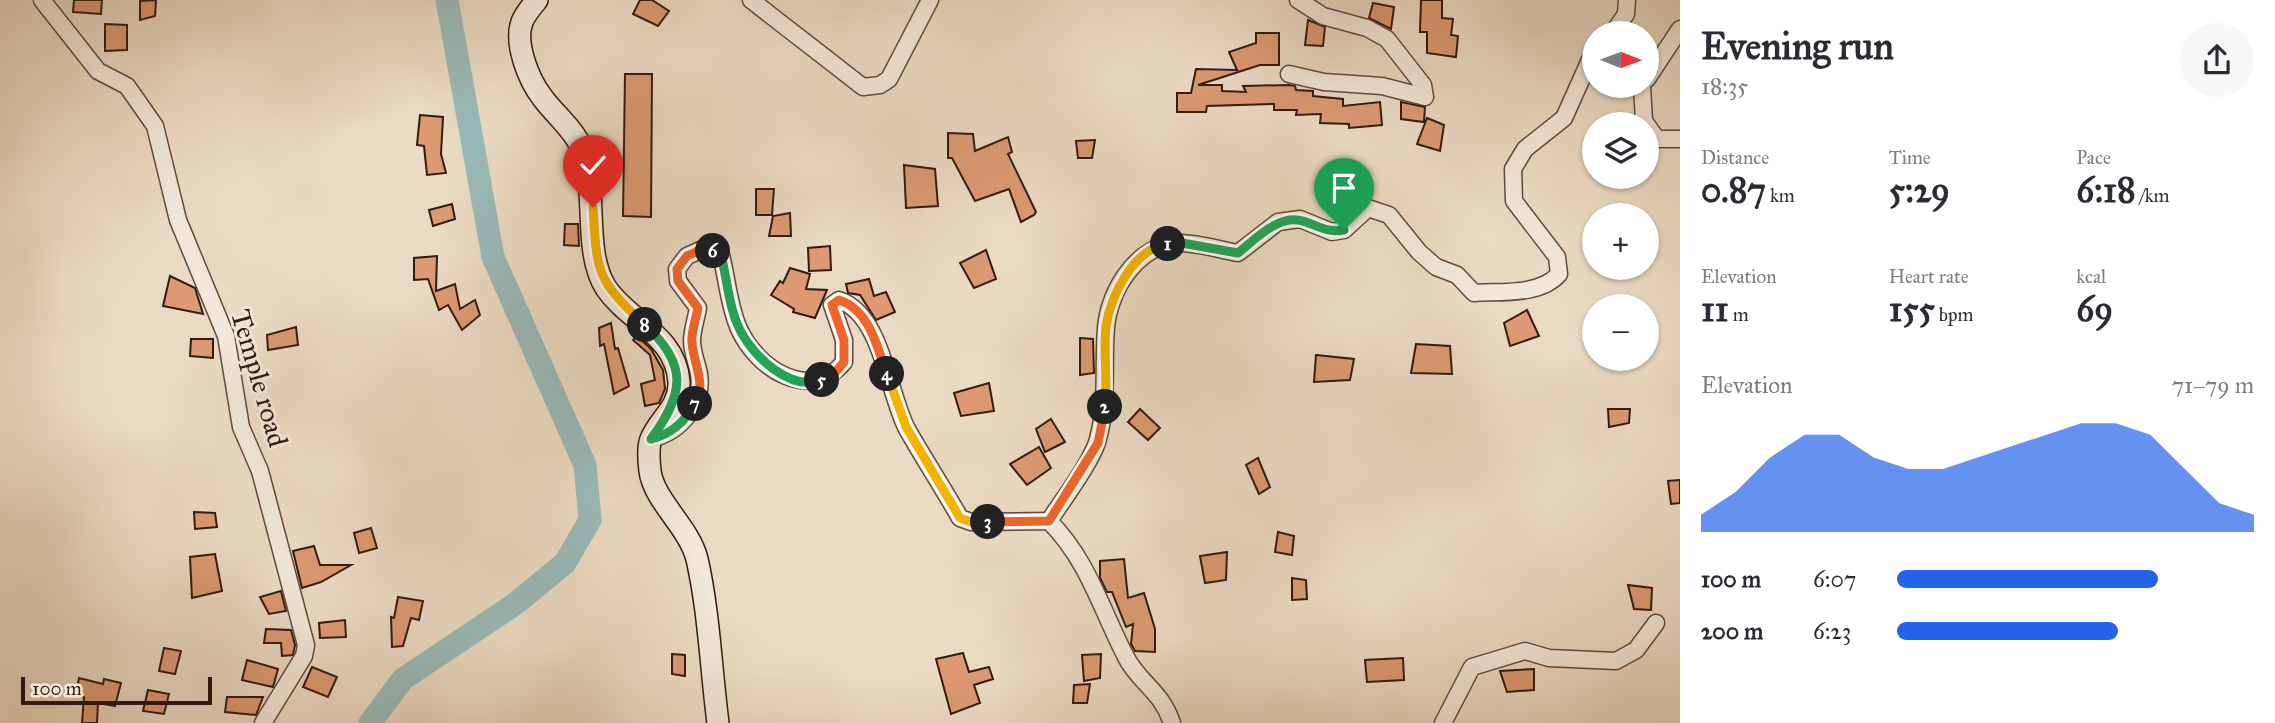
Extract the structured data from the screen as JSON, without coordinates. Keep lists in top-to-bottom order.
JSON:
{
  "streets": {
    "street": ["Temple road"]
  },
  "scale_bar": "100 m",
  "north": "right",
  "page": {
    "heading": ["Evening run", "18:35"],
    "map_buttons": ["+", "−"],
    "stats": [
      ["Distance", "0.87 km"],
      ["Time", "5:29"],
      ["Pace", "6:18 /km"],
      ["Elevation", "11 m"],
      ["Heart rate", "155 bpm"],
      ["kcal", "69"]
    ],
    "pins": [
      "1",
      "6",
      "8",
      "4",
      "5",
      "7",
      "2",
      "3"
    ],
    "chart": ["Elevation", "71–79 m"],
    "list": [
      {
        "name": "100 m",
        "note": "6:07"
      },
      {
        "name": "200 m",
        "note": "6:23"
      }
    ],
    "scale": "100 m"
  }
}
